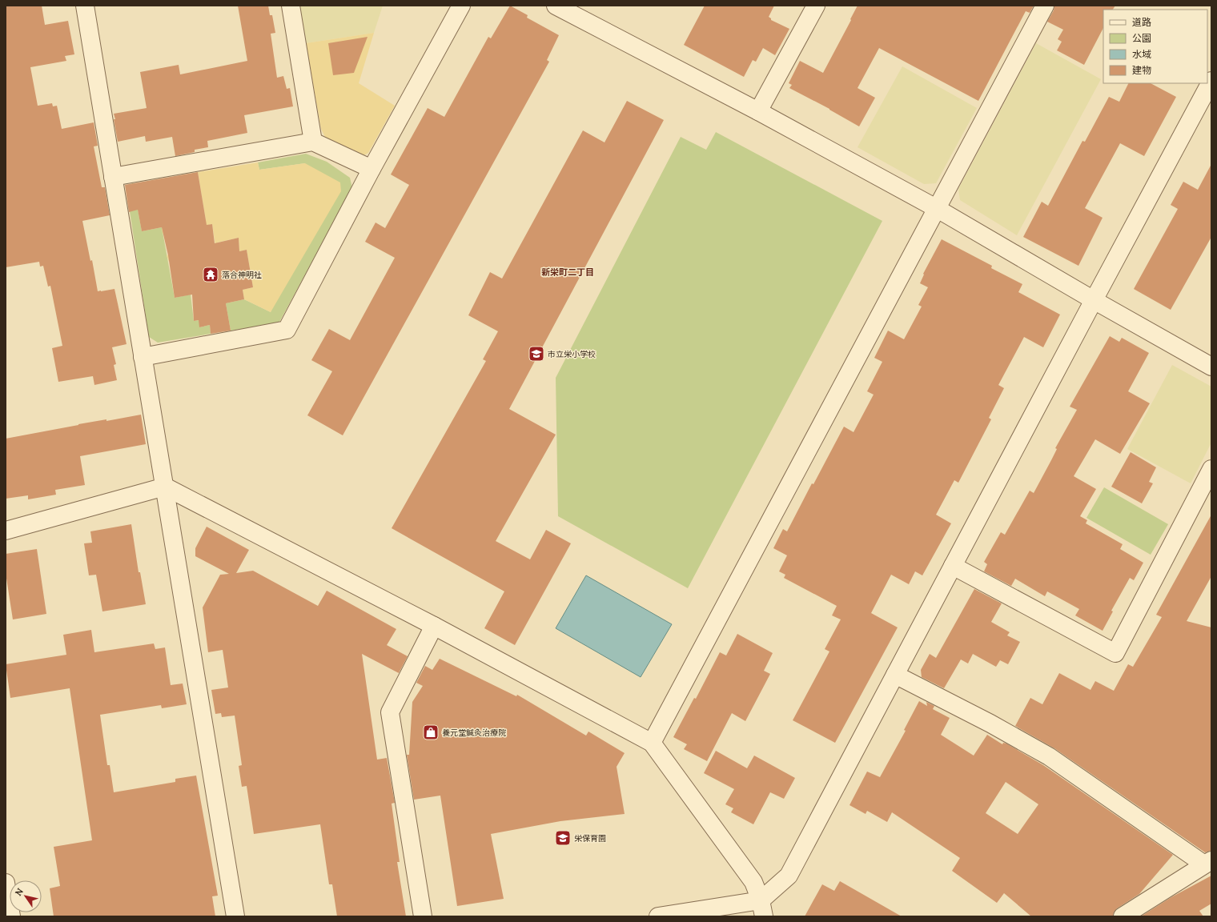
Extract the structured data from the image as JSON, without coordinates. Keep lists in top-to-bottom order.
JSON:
{
  "districts": ["新栄町二丁目"],
  "places": {
    "temple": ["落合神明社"],
    "school or university": ["市立栄小学校", "栄保育園"],
    "shop": ["養元堂鍼灸治療院"]
  },
  "legend": [
    "道路",
    "公園",
    "水域",
    "建物"
  ],
  "north": "top left"
}
